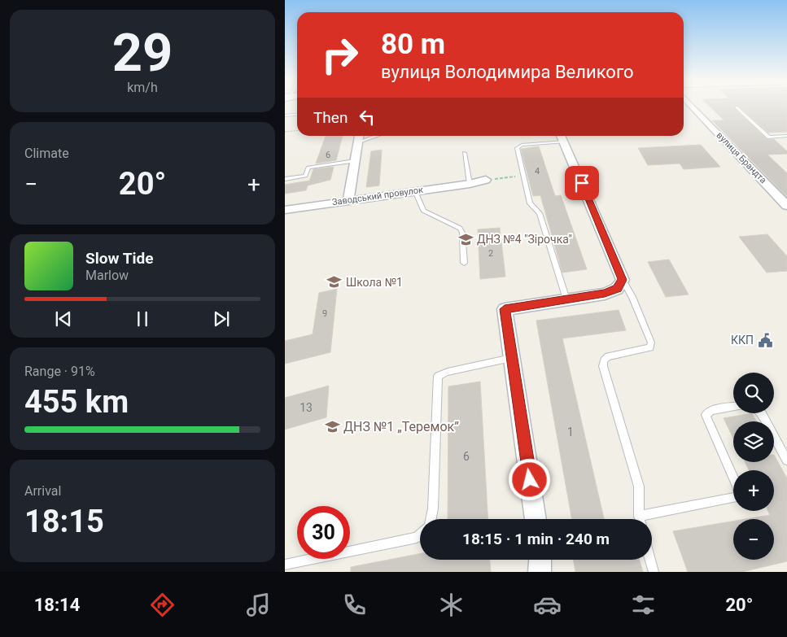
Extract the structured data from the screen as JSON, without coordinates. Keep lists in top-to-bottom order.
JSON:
{
  "streets": {
    "street": ["вулиця Брандта", "Заводський провулок"]
  },
  "places": {
    "school or university": ["ДНЗ №4 \"Зірочка\"", "Школа №1", "ДНЗ №1 „Теремок”"],
    "public building": ["ККП"]
  },
  "house_numbers": [
    "6",
    "4",
    "2",
    "9",
    "13",
    "1",
    "6"
  ],
  "page": {
    "tile": [
      ["29", "km/h"],
      "Climate",
      ["Range · 91%", "455 km"],
      ["Arrival", "18:15"]
    ],
    "turn": ["80 m", "вулиця Володимира Великого"],
    "then": "Then",
    "heat": ["−", "20°", "+"],
    "song": ["Slow Tide", "Marlow"],
    "map_buttons": ["+", "−"],
    "limit": "30",
    "trip": "18:15 · 1 min · 240 m",
    "tabs": ["18:14", "20°"]
  }
}
